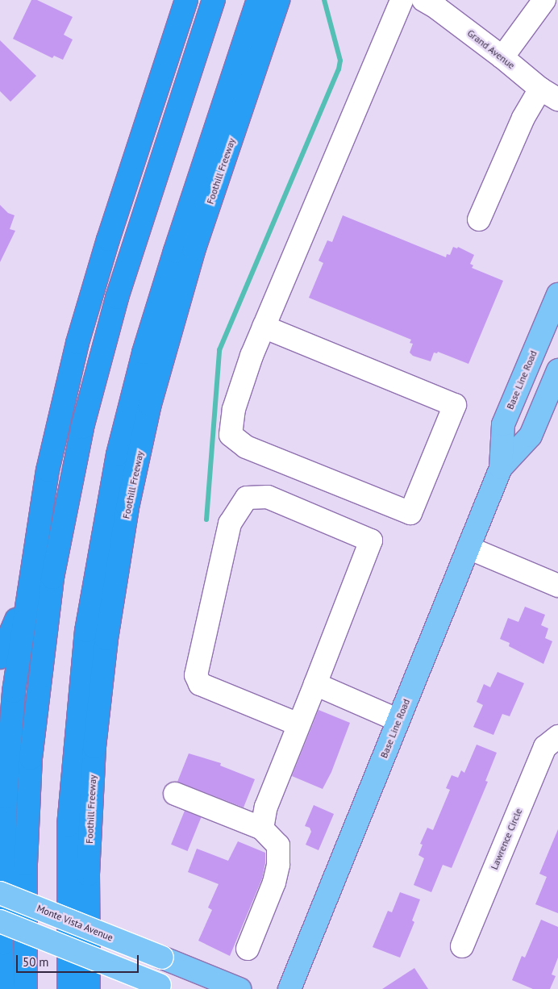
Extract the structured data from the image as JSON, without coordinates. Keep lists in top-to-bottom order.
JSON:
{
  "streets": {
    "highway": ["Foothill Freeway"],
    "main road": ["Base Line Road", "Monte Vista Avenue"],
    "street": ["Grand Avenue", "Lawrence Circle"]
  },
  "scale_bar": "50 m"
}
